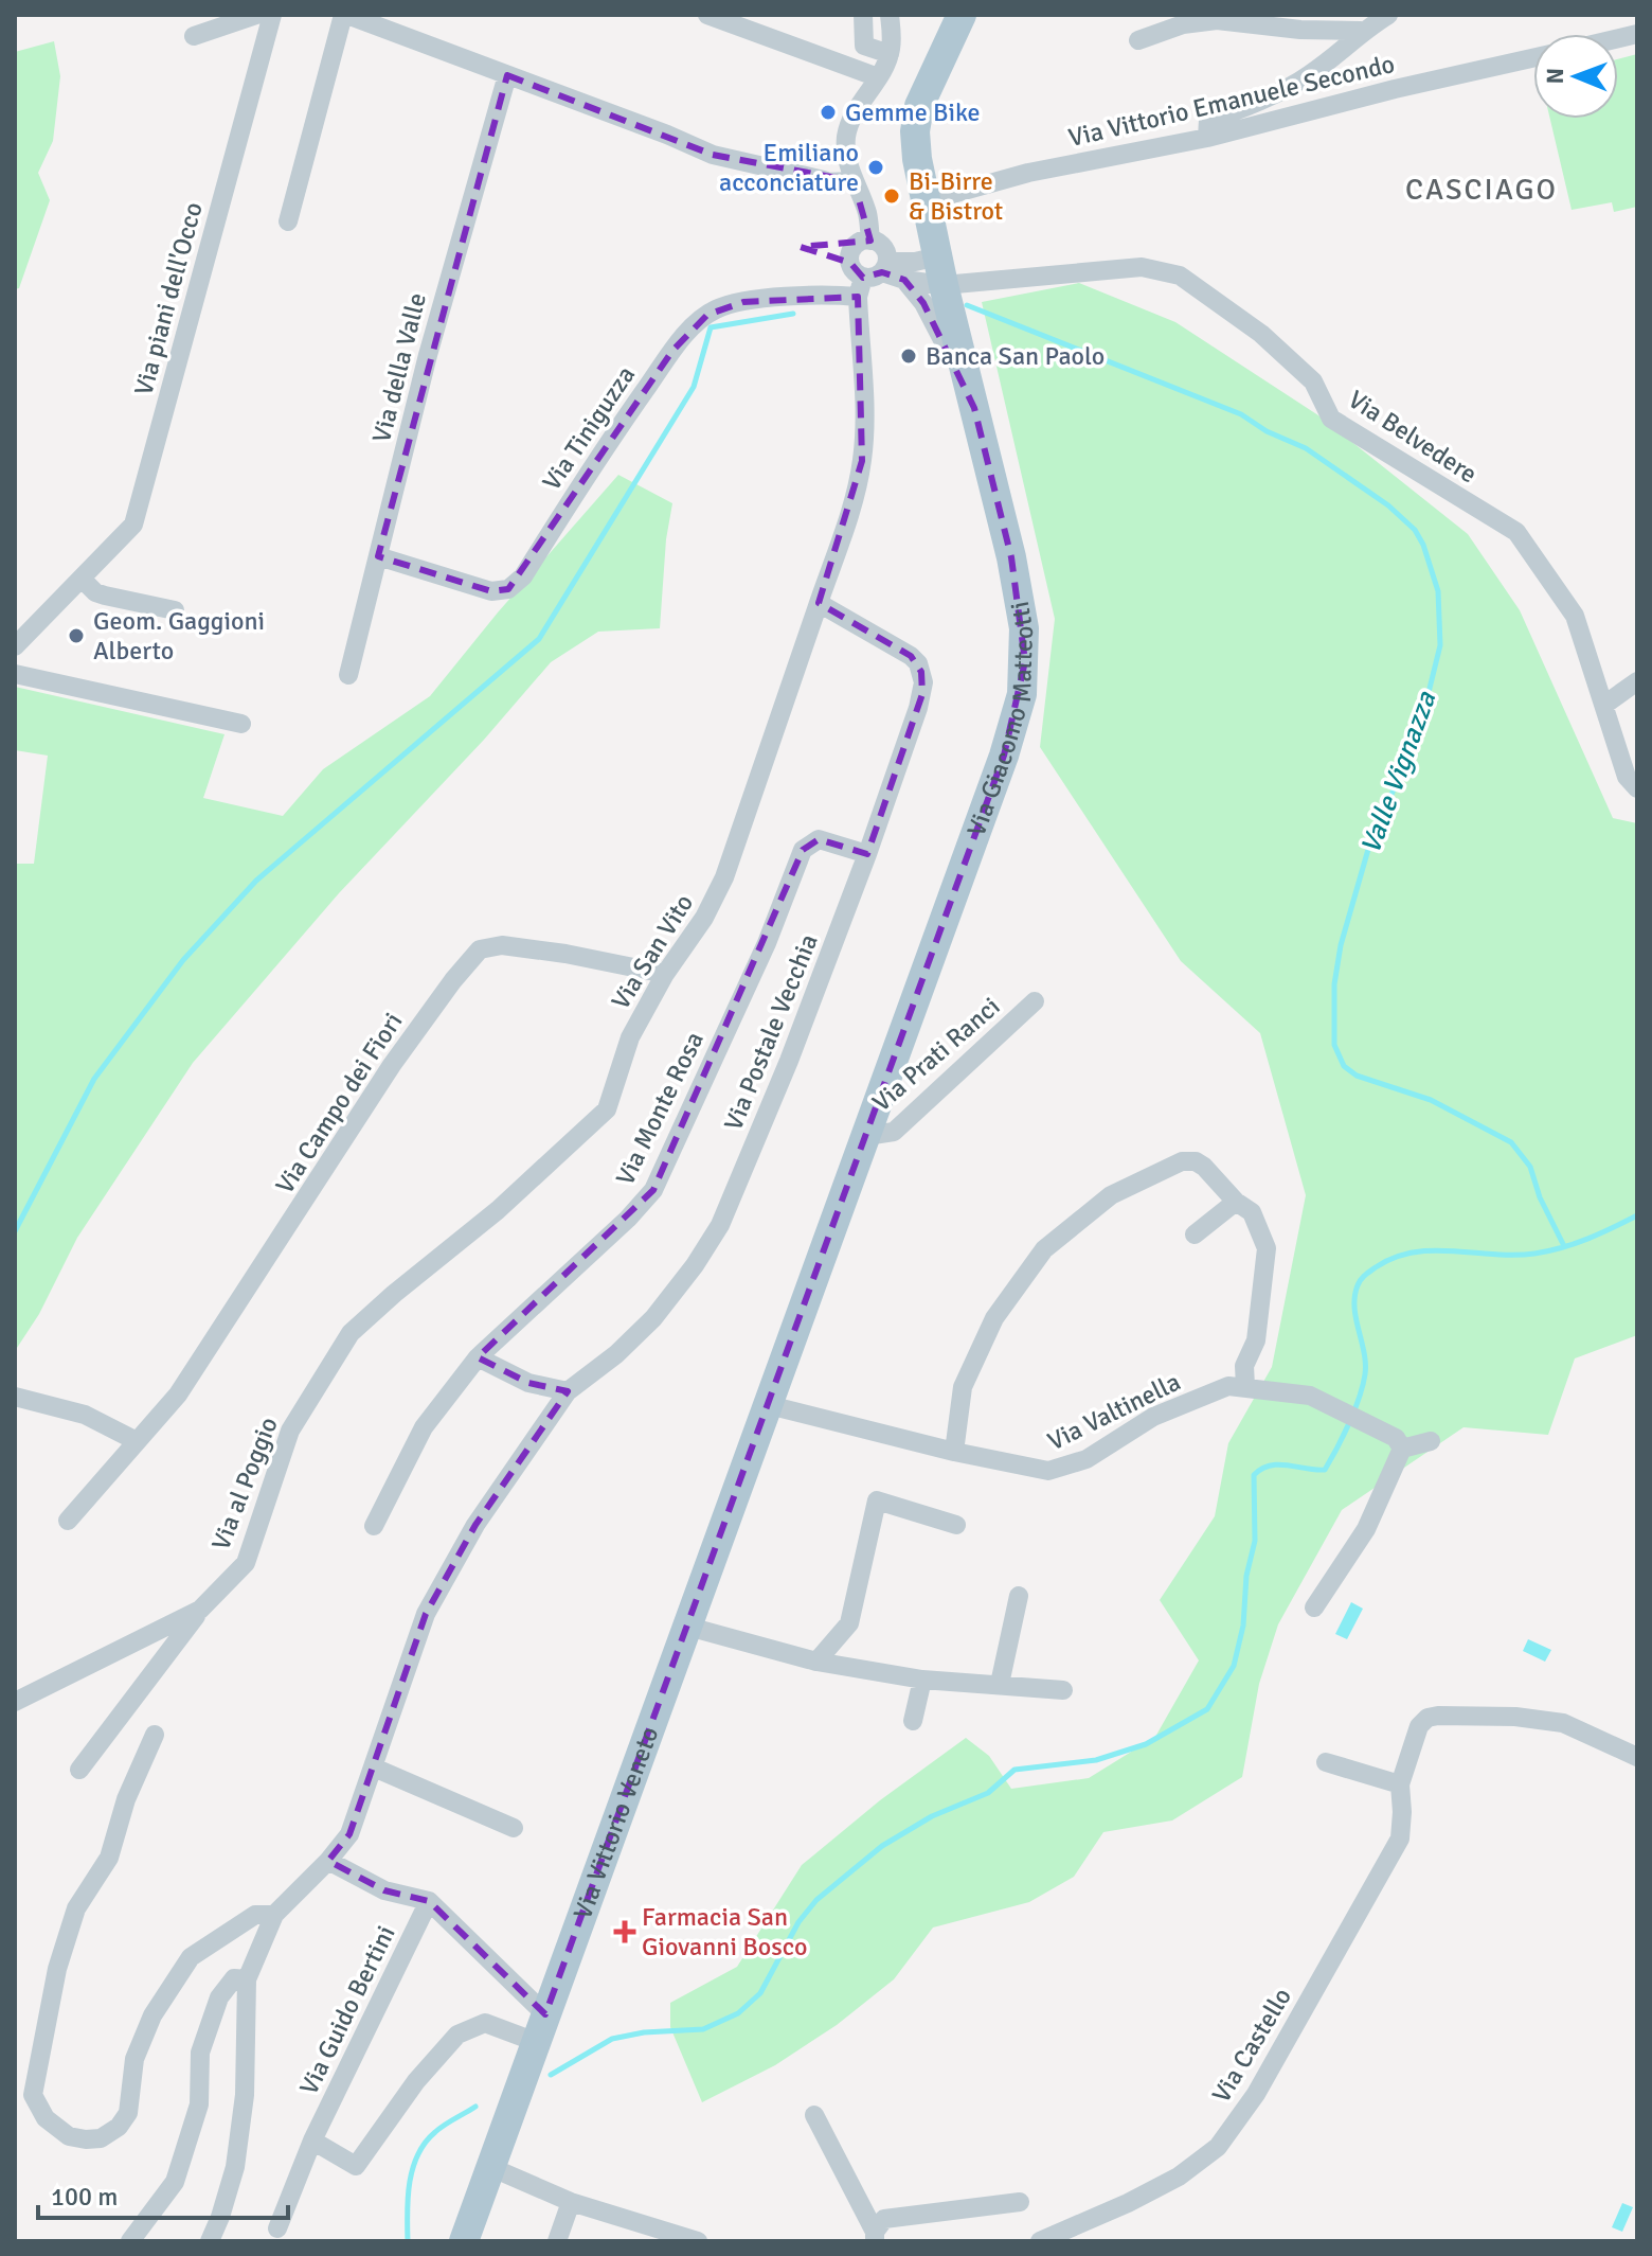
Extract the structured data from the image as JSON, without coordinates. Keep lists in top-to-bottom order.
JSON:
{
  "streets": {
    "main road": ["Via Giacomo Matteotti", "Via Vittorio Veneto"],
    "street": [
      "Via Vittorio Emanuele Secondo",
      "Via piani dell'Occo",
      "Via della Valle",
      "Via Tiniguzza",
      "Via Belvedere",
      "Via San Vito",
      "Via Postale Vecchia",
      "Via Prati Ranci",
      "Via Campo dei Fiori",
      "Via Monte Rosa",
      "Via Valtinella",
      "Via al Poggio",
      "Via Guido Bertini",
      "Via Castello"
    ]
  },
  "crossings": [
    ["Via Vittorio Emanuele Secondo", "Via Giacomo Matteotti"],
    ["Via della Valle", "Via Tiniguzza"],
    ["Via Belvedere", "Via Giacomo Matteotti"],
    ["Via Giacomo Matteotti", "Via Prati Ranci"],
    ["Via Giacomo Matteotti", "Via Valtinella"],
    ["Via Giacomo Matteotti", "Via Vittorio Veneto"],
    ["Via San Vito", "Via Postale Vecchia"],
    ["Via San Vito", "Via Campo dei Fiori"],
    ["Via San Vito", "Via al Poggio"],
    ["Via Postale Vecchia", "Via Monte Rosa"],
    ["Via Postale Vecchia", "Via Guido Bertini"],
    ["Via Valtinella", "Via Vittorio Veneto"]
  ],
  "districts": ["CASCIAGO"],
  "water": ["Valle Vignazza"],
  "places": {
    "other": [
      "Gemme Bike",
      "Emiliano acconciature",
      "Bi-Birre & Bistrot",
      "Banca San Paolo",
      "Geom. Gaggioni Alberto"
    ],
    "health": ["Farmacia San Giovanni Bosco"]
  },
  "scale_bar": "100 m",
  "north": "left"
}
